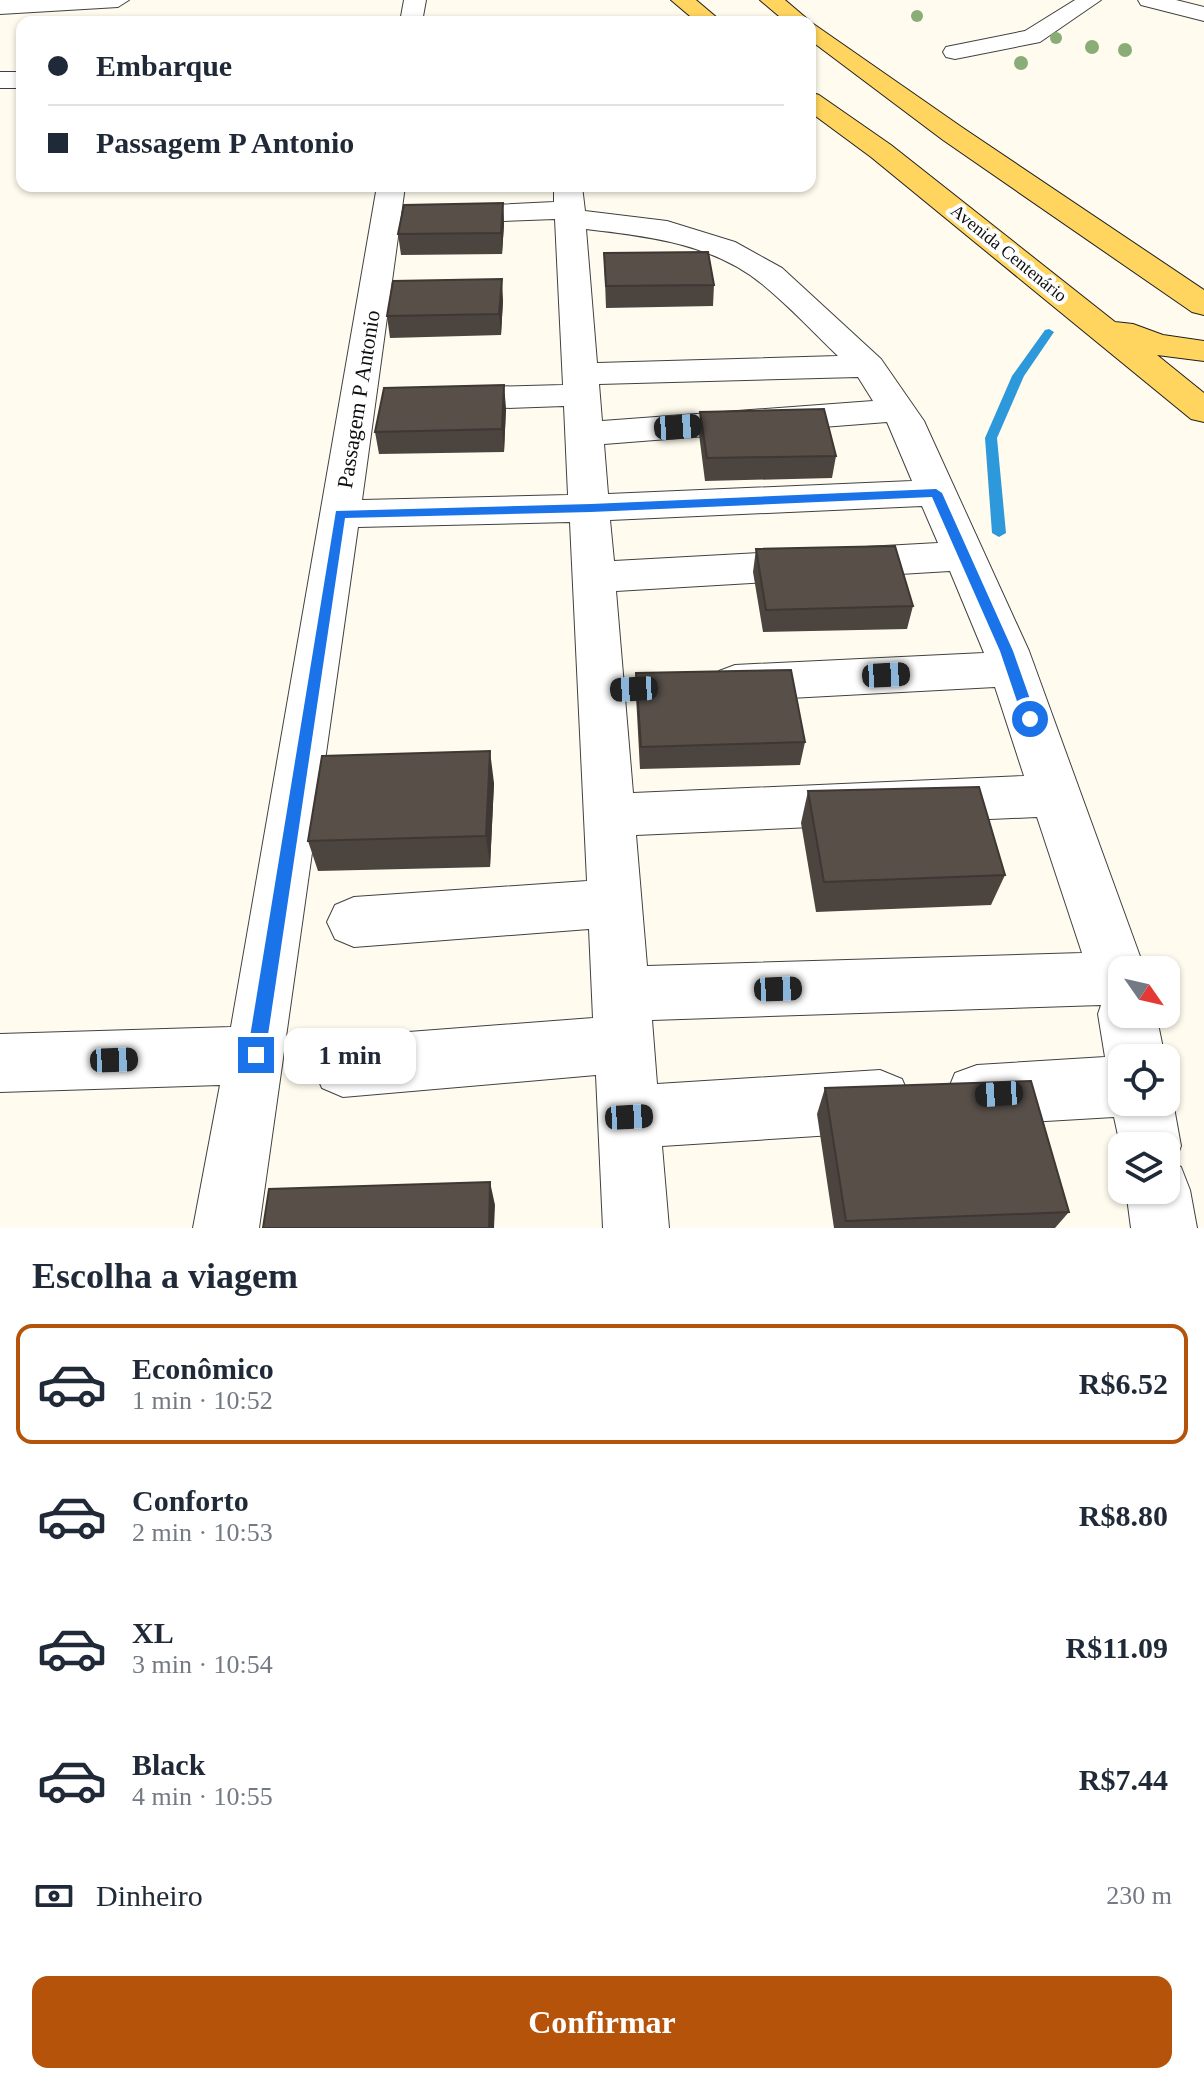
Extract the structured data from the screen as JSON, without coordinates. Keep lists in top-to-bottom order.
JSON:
{
  "streets": {
    "main road": ["Avenida Centenário"],
    "street": ["Passagem P Antonio"]
  },
  "north": "bottom right",
  "page": {
    "banner": ["Embarque", "Passagem P Antonio"],
    "bubble": "1 min",
    "heading": "Escolha a viagem",
    "list": [
      {
        "name": "Econômico",
        "note": "1 min · 10:52",
        "value": "R$6.52"
      },
      {
        "name": "Conforto",
        "note": "2 min · 10:53",
        "value": "R$8.80"
      },
      {
        "name": "XL",
        "note": "3 min · 10:54",
        "value": "R$11.09"
      },
      {
        "name": "Black",
        "note": "4 min · 10:55",
        "value": "R$7.44"
      }
    ],
    "pay": ["Dinheiro", "230 m"],
    "buttons": "Confirmar"
  }
}
